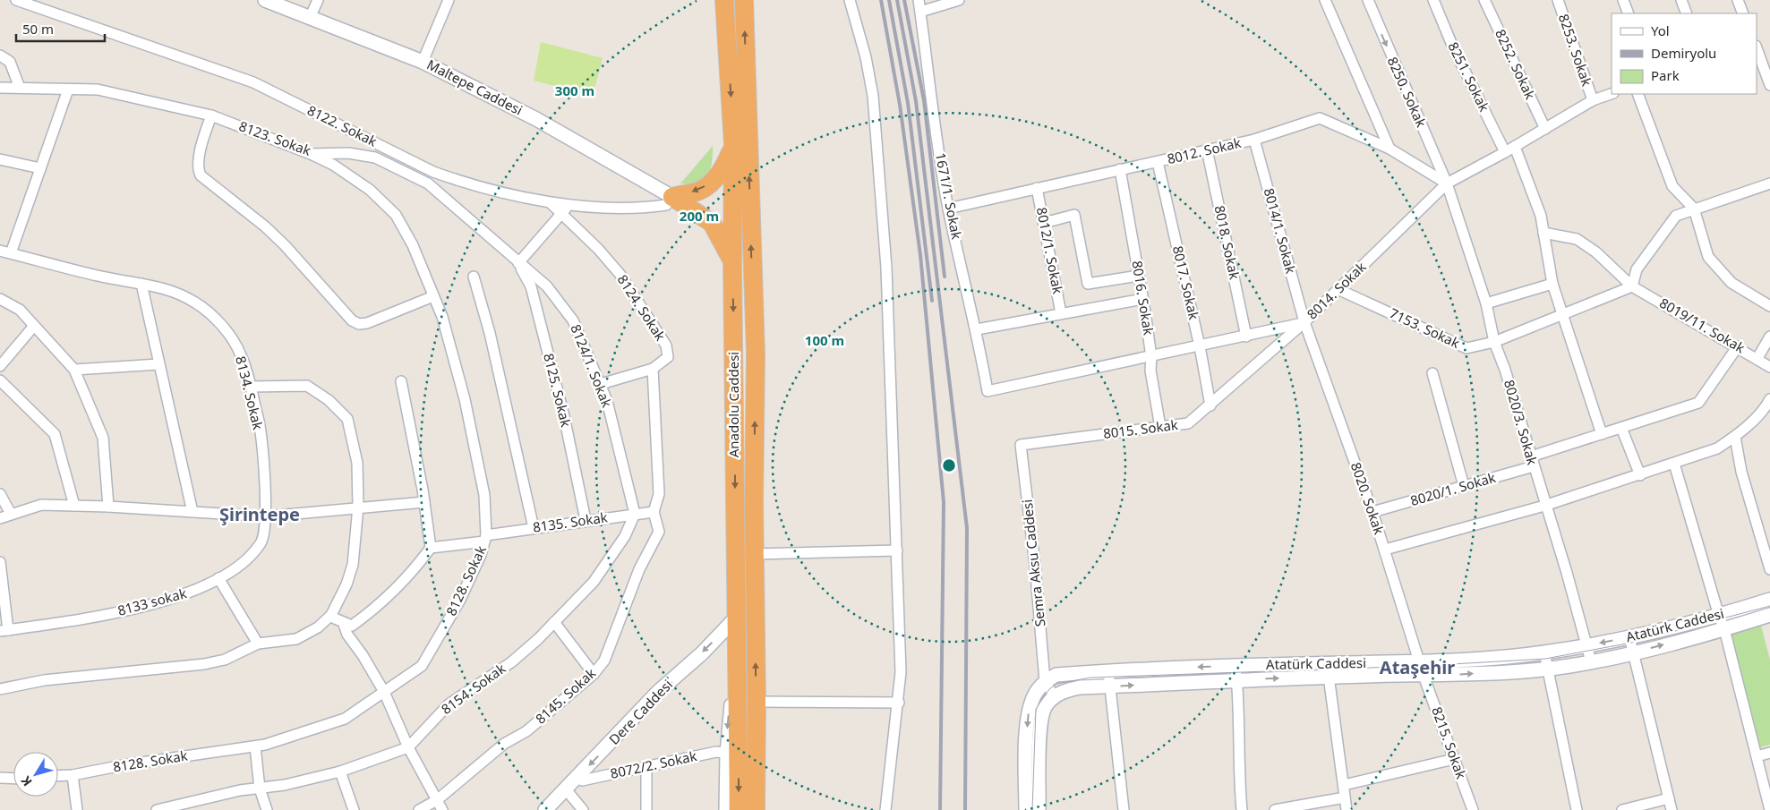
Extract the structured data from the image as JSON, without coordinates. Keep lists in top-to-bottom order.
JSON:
{
  "streets": {
    "highway": ["Anadolu Caddesi"],
    "street": [
      "8253. Sokak",
      "8252. Sokak",
      "8251. Sokak",
      "Maltepe Caddesi",
      "8250. Sokak",
      "8122. Sokak",
      "8123. Sokak",
      "8012. Sokak",
      "1671/1. Sokak",
      "8014/1. Sokak",
      "8018. Sokak",
      "8012/1. Sokak",
      "8017. Sokak",
      "8014. Sokak",
      "8016. Sokak",
      "8124. Sokak",
      "8019/11. Sokak",
      "7153. Sokak",
      "8124/1. Sokak",
      "8125. Sokak",
      "8134. Sokak",
      "8020/3. Sokak",
      "8015. Sokak",
      "8020/1. Sokak",
      "8020. Sokak",
      "8135. Sokak",
      "Semra Aksu Caddesi",
      "8128. Sokak",
      "8133 sokak",
      "Atatürk Caddesi",
      "8154. Sokak",
      "8145. Sokak",
      "Dere Caddesi",
      "8215. Sokak",
      "8072/2. Sokak"
    ]
  },
  "crossings": [
    ["8253. Sokak", "8014. Sokak"],
    ["8252. Sokak", "8014. Sokak"],
    ["8251. Sokak", "8014. Sokak"],
    ["Maltepe Caddesi", "8122. Sokak"],
    ["8250. Sokak", "8012. Sokak"],
    ["8250. Sokak", "8014. Sokak"],
    ["8250. Sokak", "8020/3. Sokak"],
    ["8122. Sokak", "8124. Sokak"],
    ["8123. Sokak", "8124/1. Sokak"],
    ["8123. Sokak", "8125. Sokak"],
    ["8123. Sokak", "8128. Sokak"],
    ["8012. Sokak", "1671/1. Sokak"],
    ["8012. Sokak", "8014/1. Sokak"],
    ["8012. Sokak", "8018. Sokak"],
    ["8012. Sokak", "8012/1. Sokak"],
    ["8012. Sokak", "8017. Sokak"],
    ["8012. Sokak", "8014. Sokak"],
    ["8012. Sokak", "8016. Sokak"],
    ["8012. Sokak", "8020/3. Sokak"],
    ["1671/1. Sokak", "8014. Sokak"],
    ["8014/1. Sokak", "8014. Sokak"],
    ["8014/1. Sokak", "8015. Sokak"],
    ["8014/1. Sokak", "8020. Sokak"],
    ["8018. Sokak", "8014. Sokak"],
    ["8017. Sokak", "8014. Sokak"],
    ["8017. Sokak", "8015. Sokak"],
    ["8014. Sokak", "8016. Sokak"],
    ["8014. Sokak", "7153. Sokak"],
    ["8014. Sokak", "8020/3. Sokak"],
    ["8014. Sokak", "8015. Sokak"],
    ["8014. Sokak", "8020. Sokak"],
    ["8016. Sokak", "8015. Sokak"],
    ["8019/11. Sokak", "7153. Sokak"],
    ["8019/11. Sokak", "8020/1. Sokak"],
    ["7153. Sokak", "8020/3. Sokak"],
    ["8124/1. Sokak", "8125. Sokak"],
    ["8124/1. Sokak", "8135. Sokak"],
    ["8124/1. Sokak", "8154. Sokak"],
    ["8125. Sokak", "8135. Sokak"],
    ["8134. Sokak", "8133 sokak"],
    ["Anadolu Caddesi", "Dere Caddesi"],
    ["8020/3. Sokak", "8020/1. Sokak"],
    ["8020/3. Sokak", "Atatürk Caddesi"],
    ["8015. Sokak", "8020. Sokak"],
    ["8015. Sokak", "Semra Aksu Caddesi"],
    ["8020/1. Sokak", "8020. Sokak"],
    ["8020. Sokak", "Atatürk Caddesi"],
    ["8020. Sokak", "8215. Sokak"],
    ["8135. Sokak", "8128. Sokak"],
    ["8135. Sokak", "8154. Sokak"],
    ["8135. Sokak", "8145. Sokak"],
    ["Semra Aksu Caddesi", "Atatürk Caddesi"],
    ["Atatürk Caddesi", "8215. Sokak"]
  ],
  "one_way": ["Dere Caddesi"],
  "districts": ["Şirintepe", "Ataşehir"],
  "legend": ["Yol", "Demiryolu", "Park"],
  "scale_bar": "50 m",
  "north": "bottom left",
  "rings": ["300 m", "200 m", "100 m"]
}
